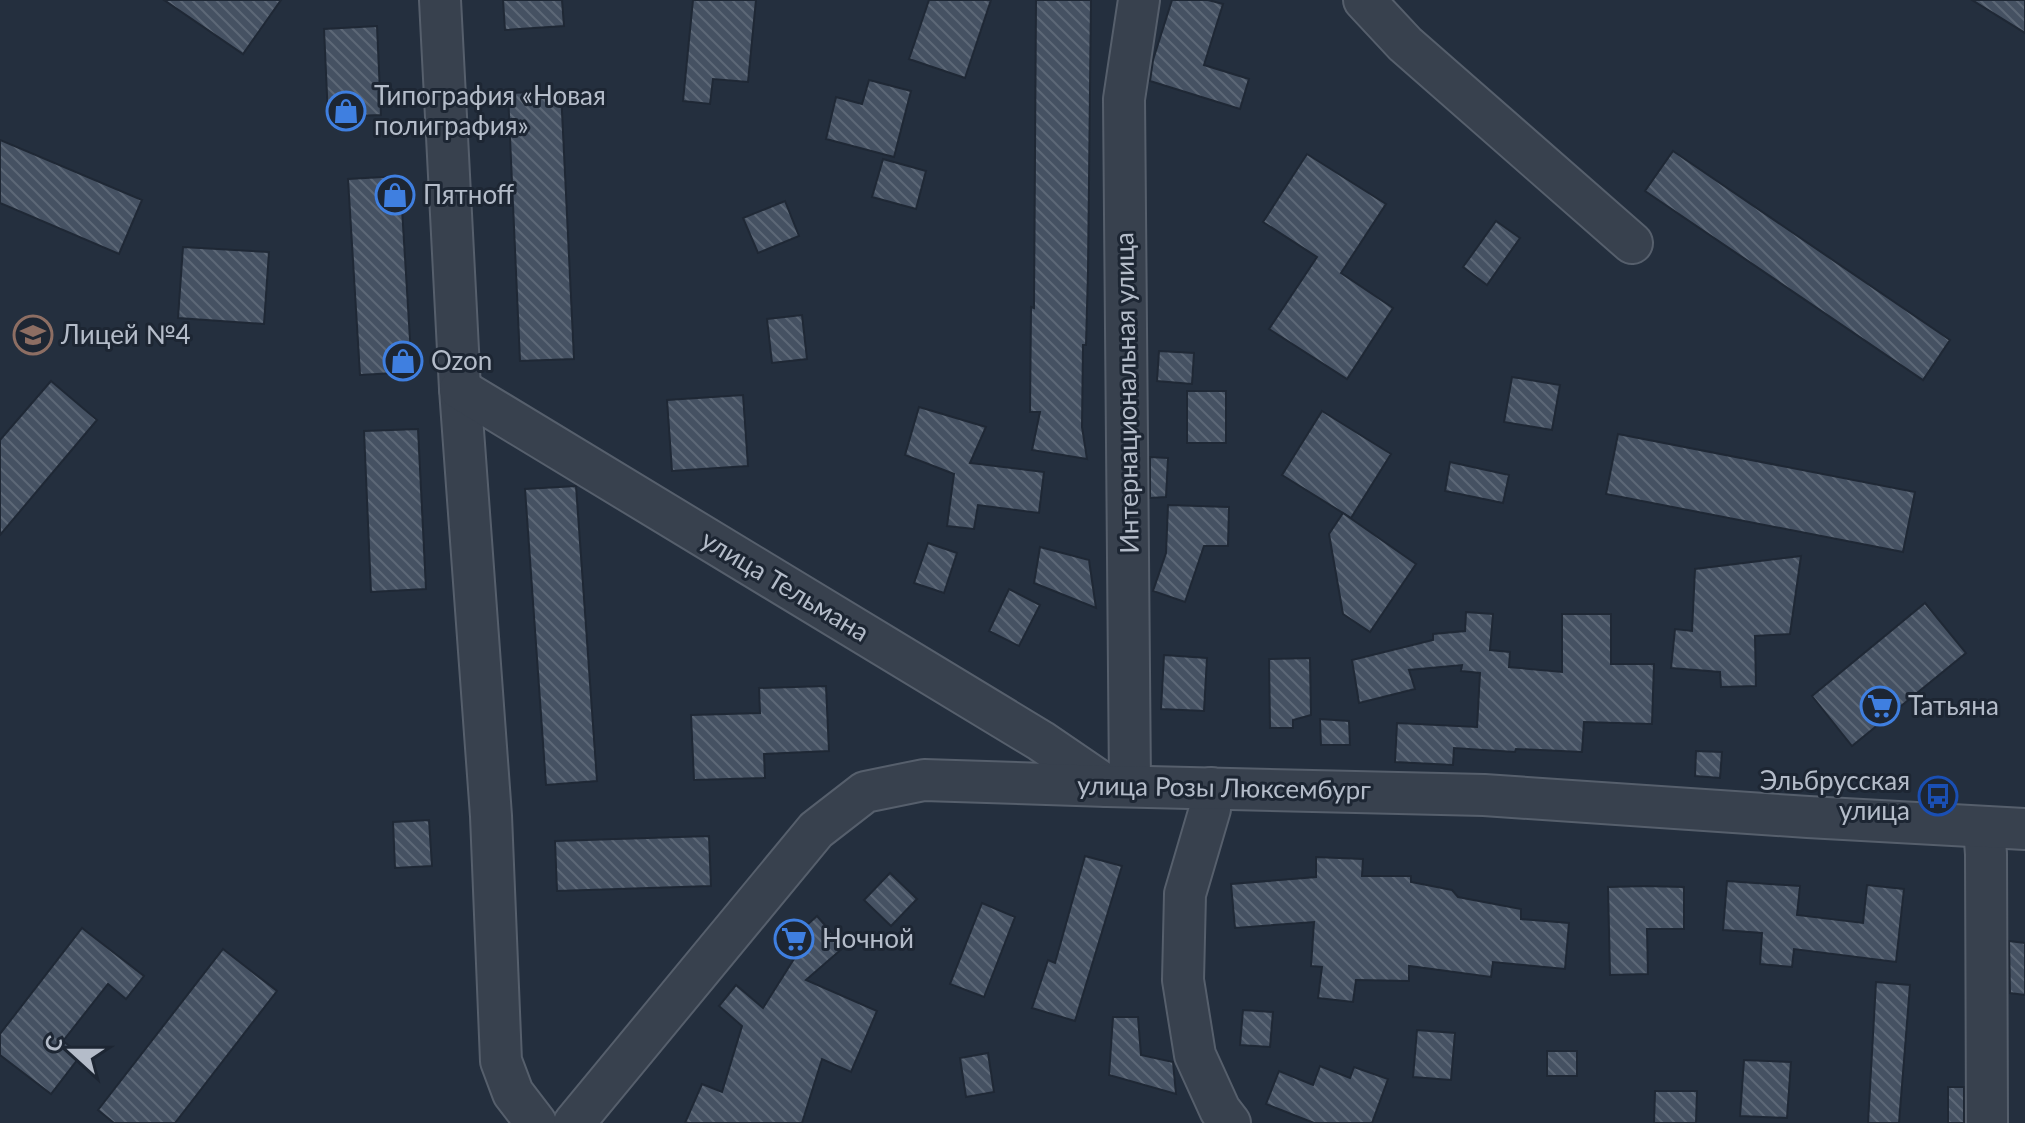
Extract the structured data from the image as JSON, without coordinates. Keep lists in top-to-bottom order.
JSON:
{
  "streets": {
    "street": ["Интернациональная улица", "улица Тельмана", "улица Розы Люксембург"]
  },
  "crossings": [
    ["Интернациональная улица", "улица Тельмана"],
    ["Интернациональная улица", "улица Розы Люксембург"],
    ["улица Тельмана", "улица Розы Люксембург"]
  ],
  "places": {
    "shop": ["Типография «Новая полиграфия»", "Пятнoff", "Ozon"],
    "school or university": ["Лицей №4"],
    "supermarket": ["Татьяна", "Ночной"],
    "bus stop": ["Эльбрусская улица"]
  },
  "north": "left"
}
